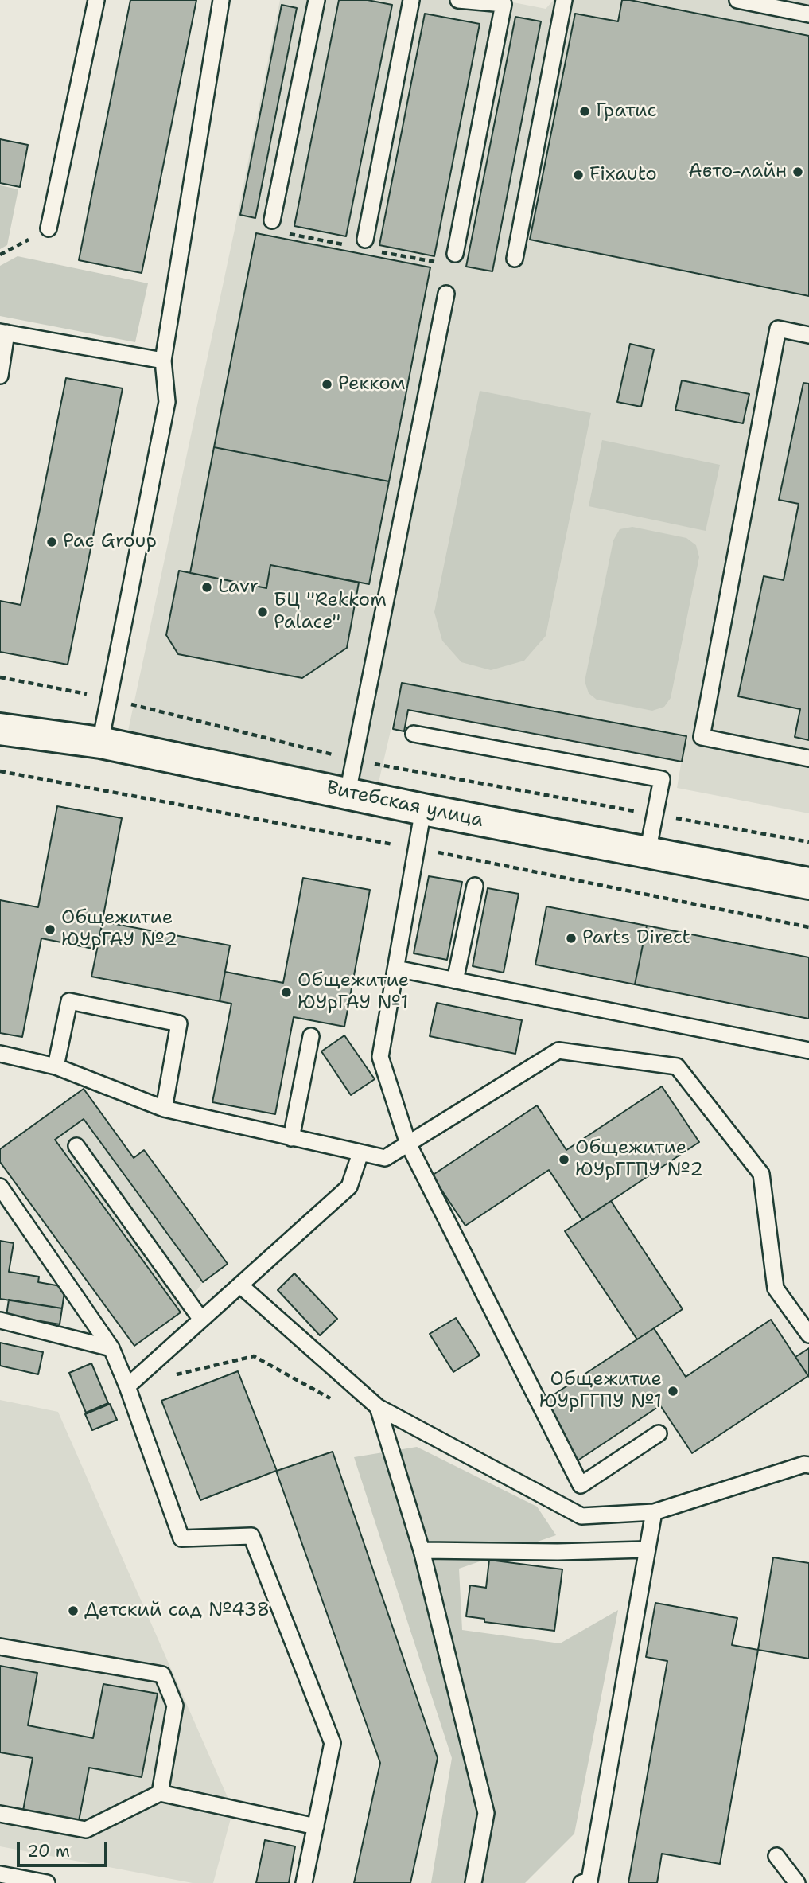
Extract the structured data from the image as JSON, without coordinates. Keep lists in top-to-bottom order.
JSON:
{
  "streets": {
    "street": ["Витебская улица"]
  },
  "places": [
    "Гратис",
    "Авто-лайн",
    "Fixauto",
    "Рекком",
    "Pac Group",
    "Lavr",
    "БЦ \"Rekkom Palace\"",
    "Общежитие ЮУрГАУ №2",
    "Parts Direct",
    "Общежитие ЮУрГАУ №1",
    "Общежитие ЮУрГГПУ №2",
    "Общежитие ЮУрГГПУ №1",
    "Детский сад №438"
  ],
  "scale_bar": "20 m"
}
